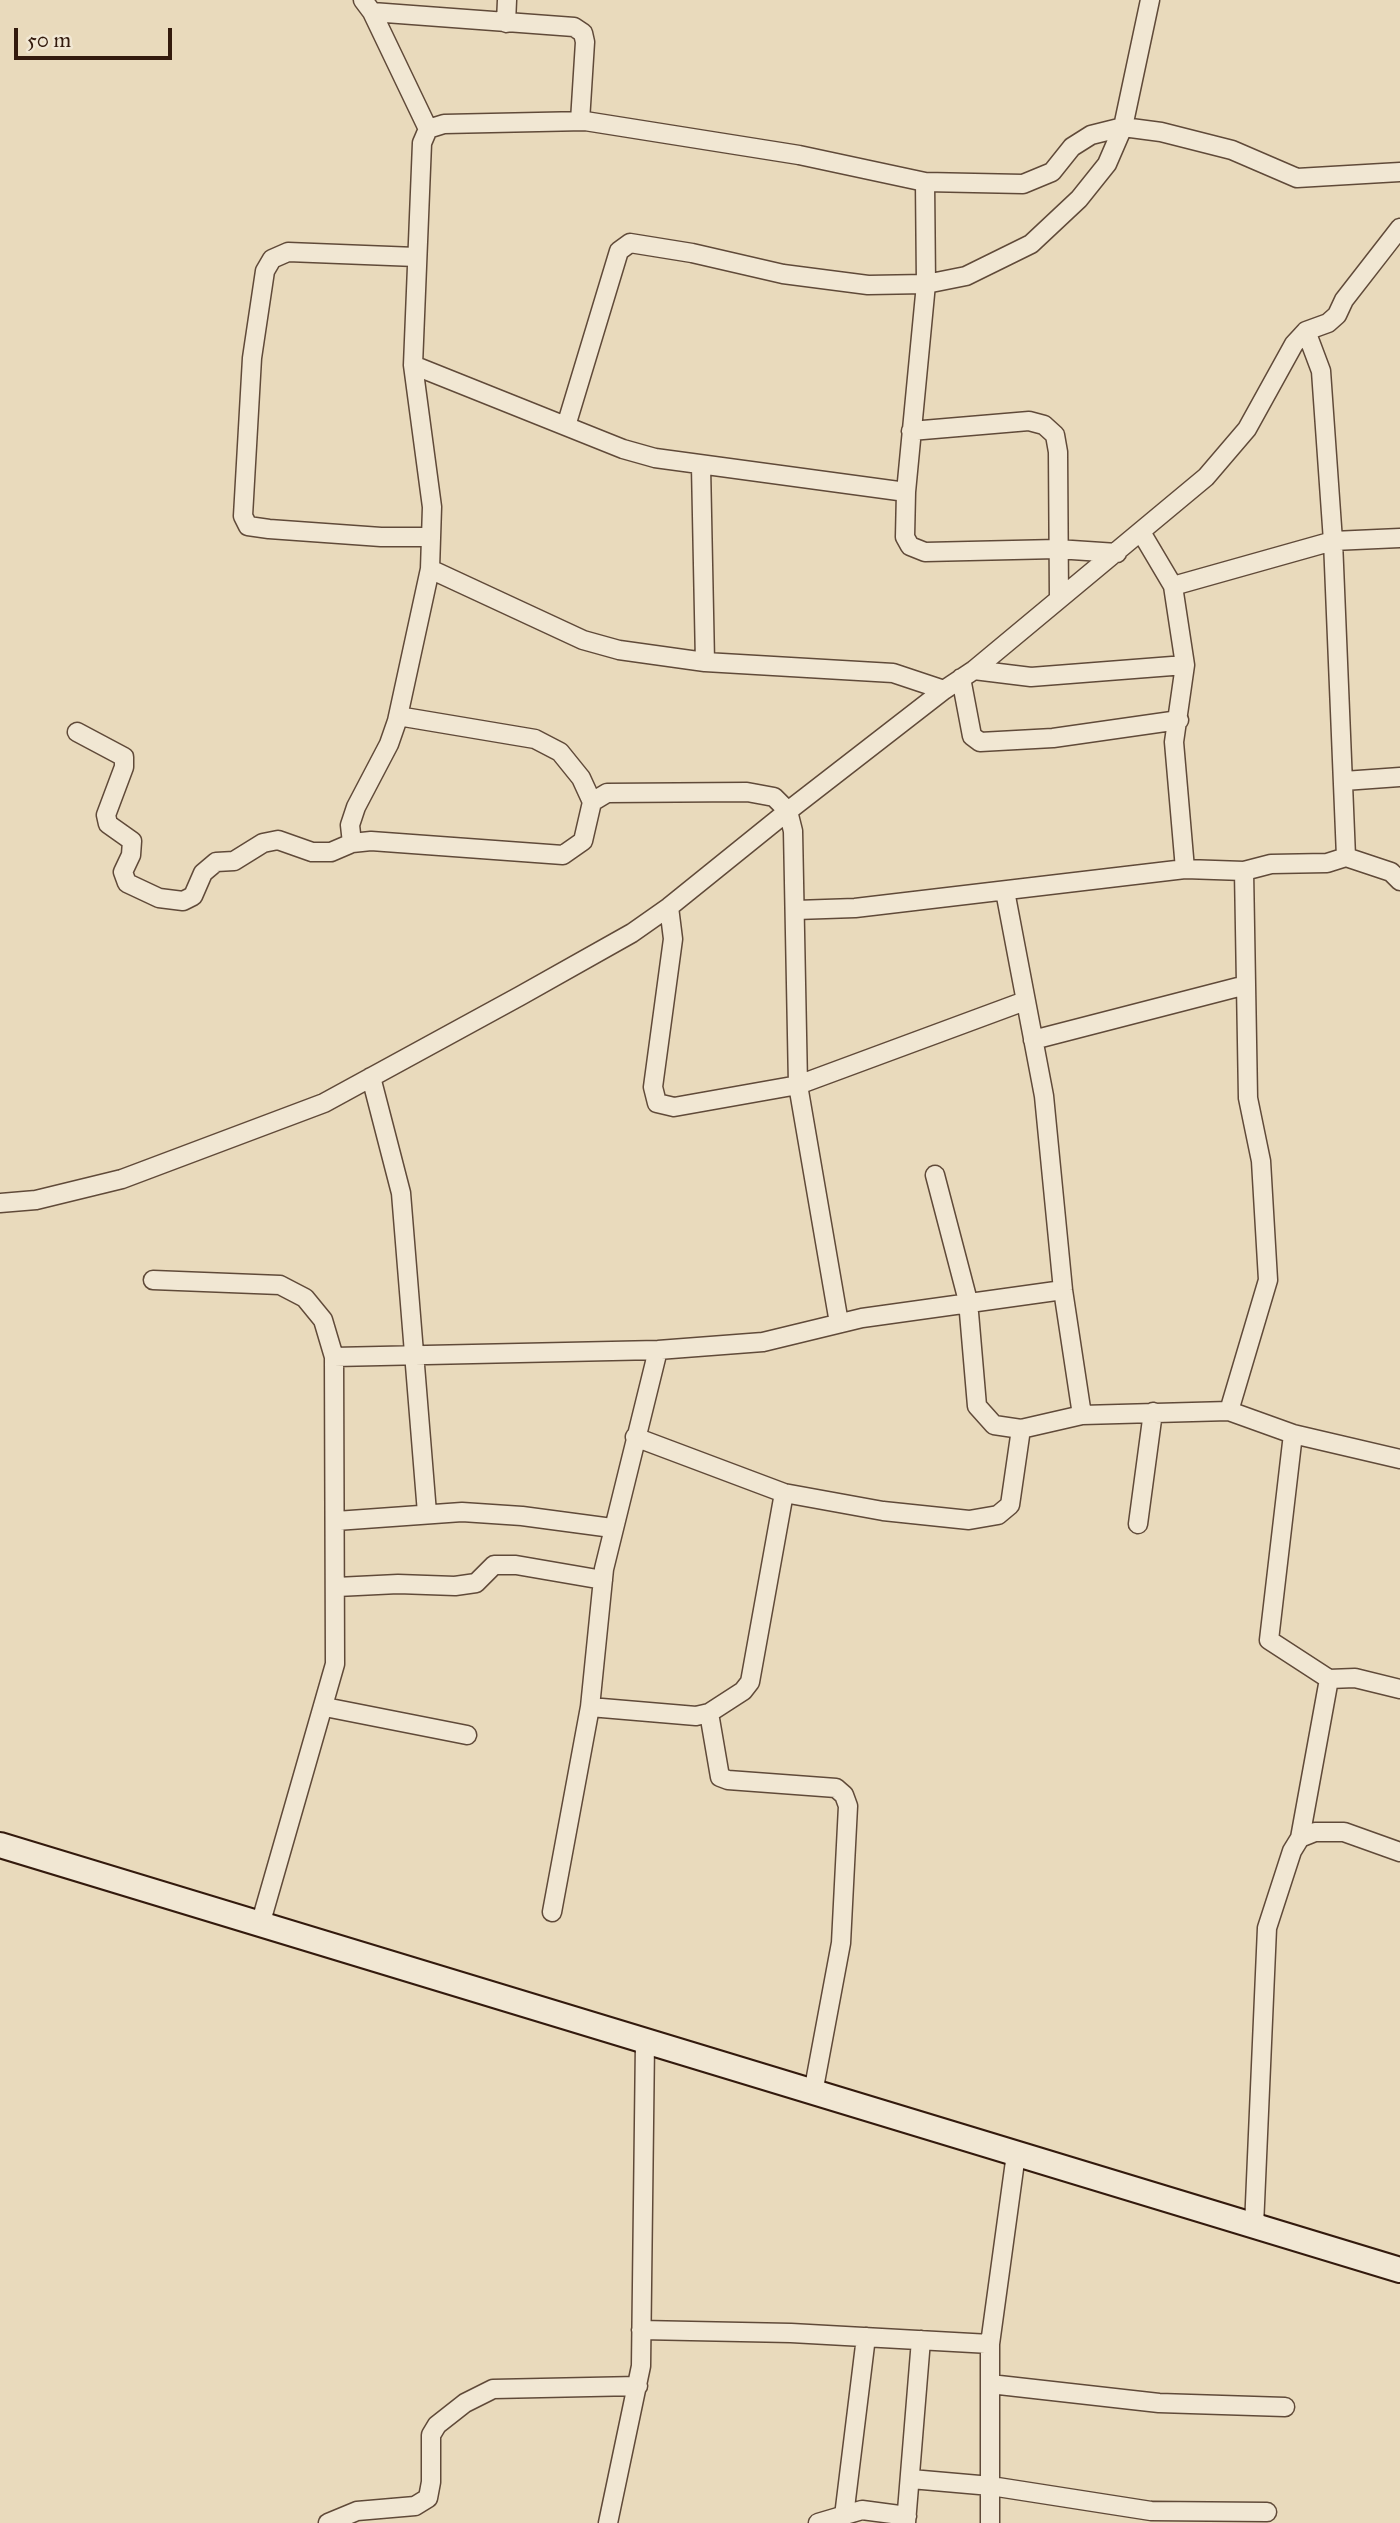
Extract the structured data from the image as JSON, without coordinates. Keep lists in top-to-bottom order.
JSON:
{
  "scale_bar": "50 m"
}
